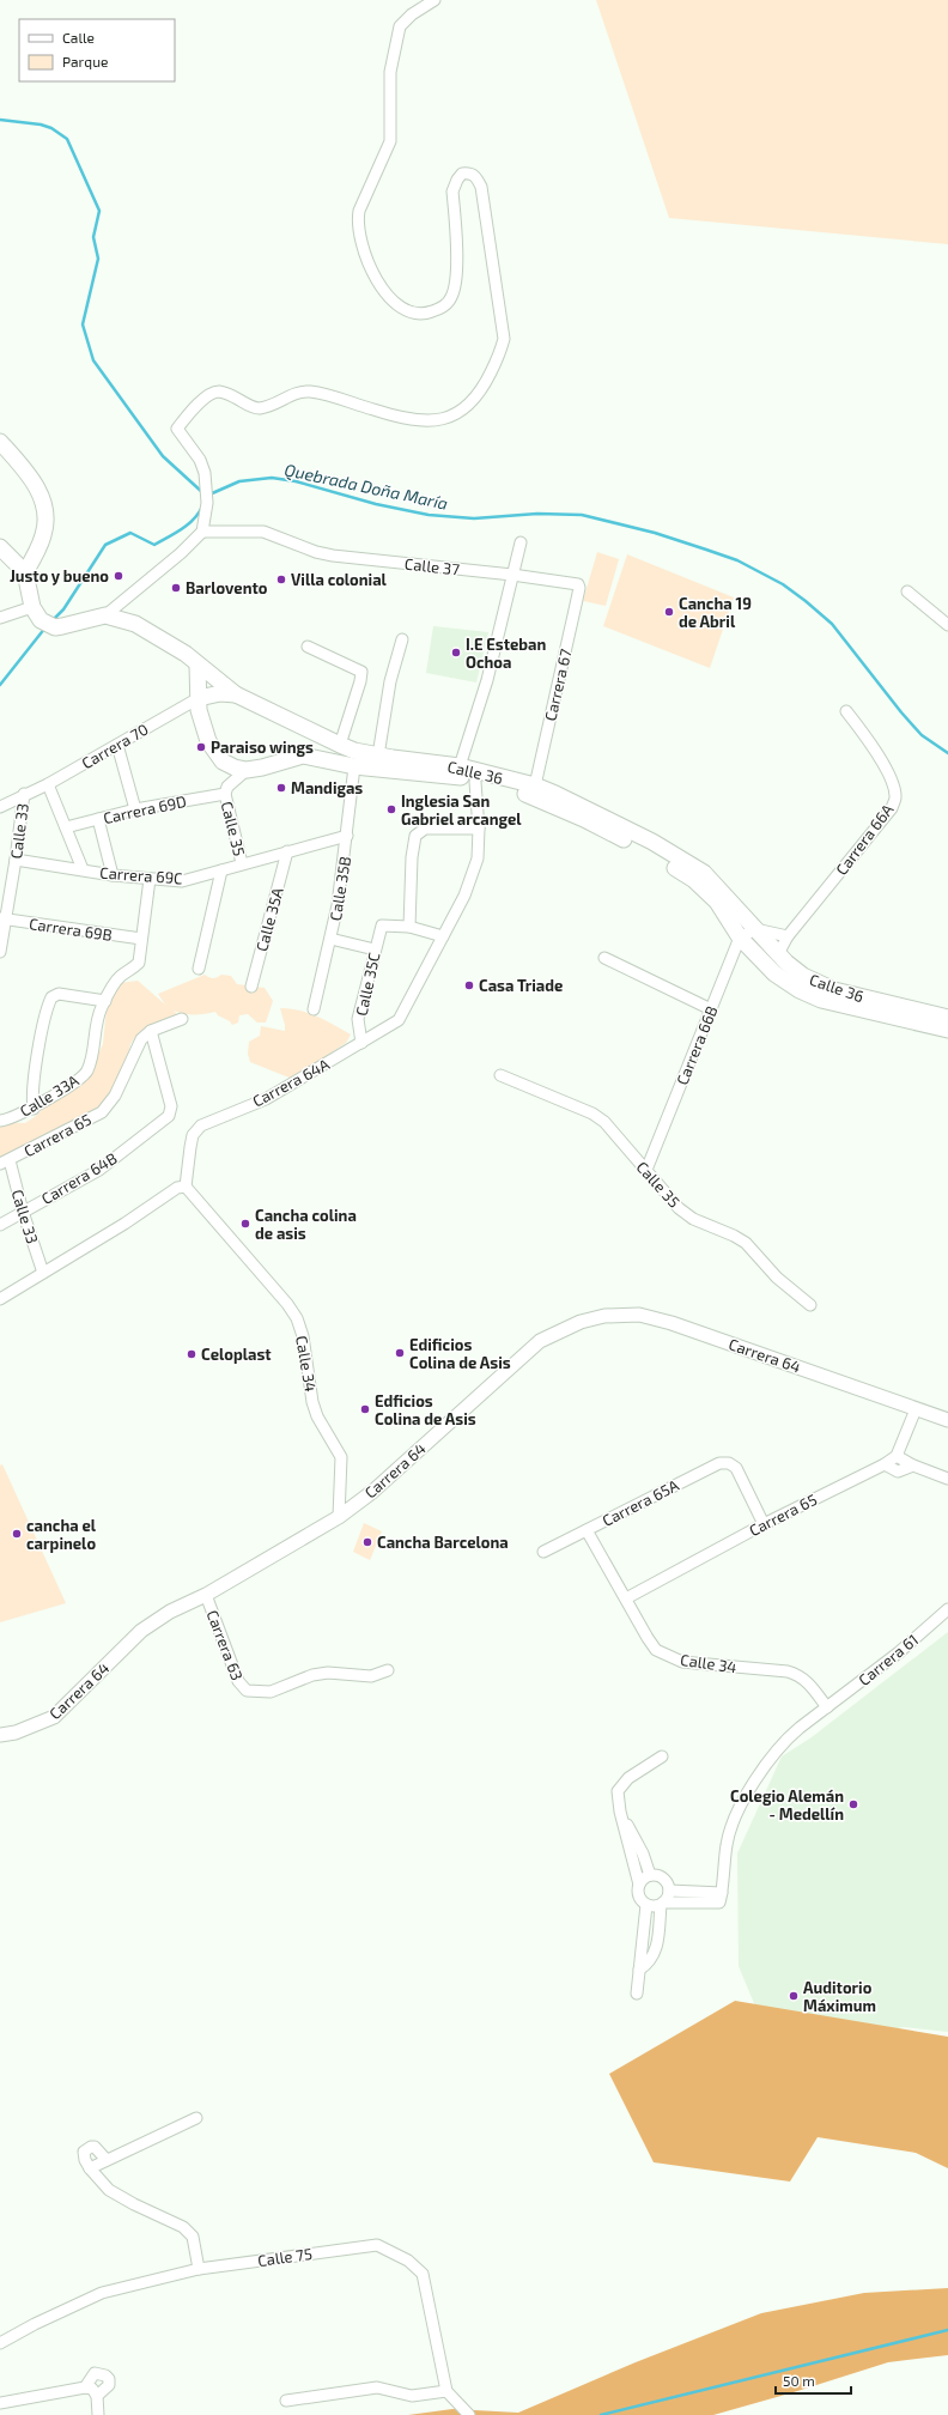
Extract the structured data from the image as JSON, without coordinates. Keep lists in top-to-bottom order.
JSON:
{
  "streets": {
    "main road": ["Calle 36"],
    "street": [
      "Calle 37",
      "Carrera 67",
      "Carrera 70",
      "Carrera 69D",
      "Calle 35",
      "Calle 33",
      "Carrera 66A",
      "Carrera 69C",
      "Calle 35B",
      "Calle 35A",
      "Carrera 69B",
      "Calle 35C",
      "Carrera 66B",
      "Carrera 64A",
      "Calle 33A",
      "Carrera 65",
      "Carrera 64B",
      "Carrera 64",
      "Calle 34",
      "Carrera 65A",
      "Carrera 63",
      "Carrera 61",
      "Calle 75"
    ]
  },
  "crossings": [
    ["Calle 37", "Carrera 67"],
    ["Carrera 67", "Calle 36"],
    ["Carrera 70", "Calle 33"],
    ["Calle 36", "Carrera 66A"],
    ["Calle 36", "Calle 35B"],
    ["Calle 36", "Carrera 66B"],
    ["Calle 36", "Carrera 64A"],
    ["Carrera 69D", "Calle 35"],
    ["Calle 35", "Carrera 69C"],
    ["Calle 35", "Carrera 66B"],
    ["Calle 33", "Carrera 69C"],
    ["Calle 33", "Carrera 69B"],
    ["Calle 33", "Carrera 65"],
    ["Calle 33", "Carrera 64B"],
    ["Carrera 69C", "Calle 35B"],
    ["Carrera 69C", "Calle 35A"],
    ["Carrera 69B", "Calle 33A"],
    ["Calle 35C", "Carrera 64A"],
    ["Carrera 64A", "Calle 34"],
    ["Carrera 65", "Carrera 64B"],
    ["Carrera 65", "Calle 34"],
    ["Carrera 65", "Carrera 65A"],
    ["Carrera 64", "Calle 34"],
    ["Carrera 64", "Carrera 63"],
    ["Calle 34", "Carrera 65A"],
    ["Calle 34", "Carrera 61"]
  ],
  "water": ["Quebrada Doña María"],
  "places": [
    "Justo y bueno",
    "Villa colonial",
    "Barlovento",
    "Cancha 19 de Abril",
    "I.E Esteban Ochoa",
    "Paraiso wings",
    "Mandigas",
    "Inglesia San Gabriel arcangel",
    "Casa Triade",
    "Cancha colina de asis",
    "Edificios Colina de Asis",
    "Celoplast",
    "Edficios Colina de Asis",
    "cancha el carpinelo",
    "Cancha Barcelona",
    "Colegio Alemán - Medellín",
    "Auditorio Máximum"
  ],
  "legend": ["Calle", "Parque"],
  "scale_bar": "50 m"
}
